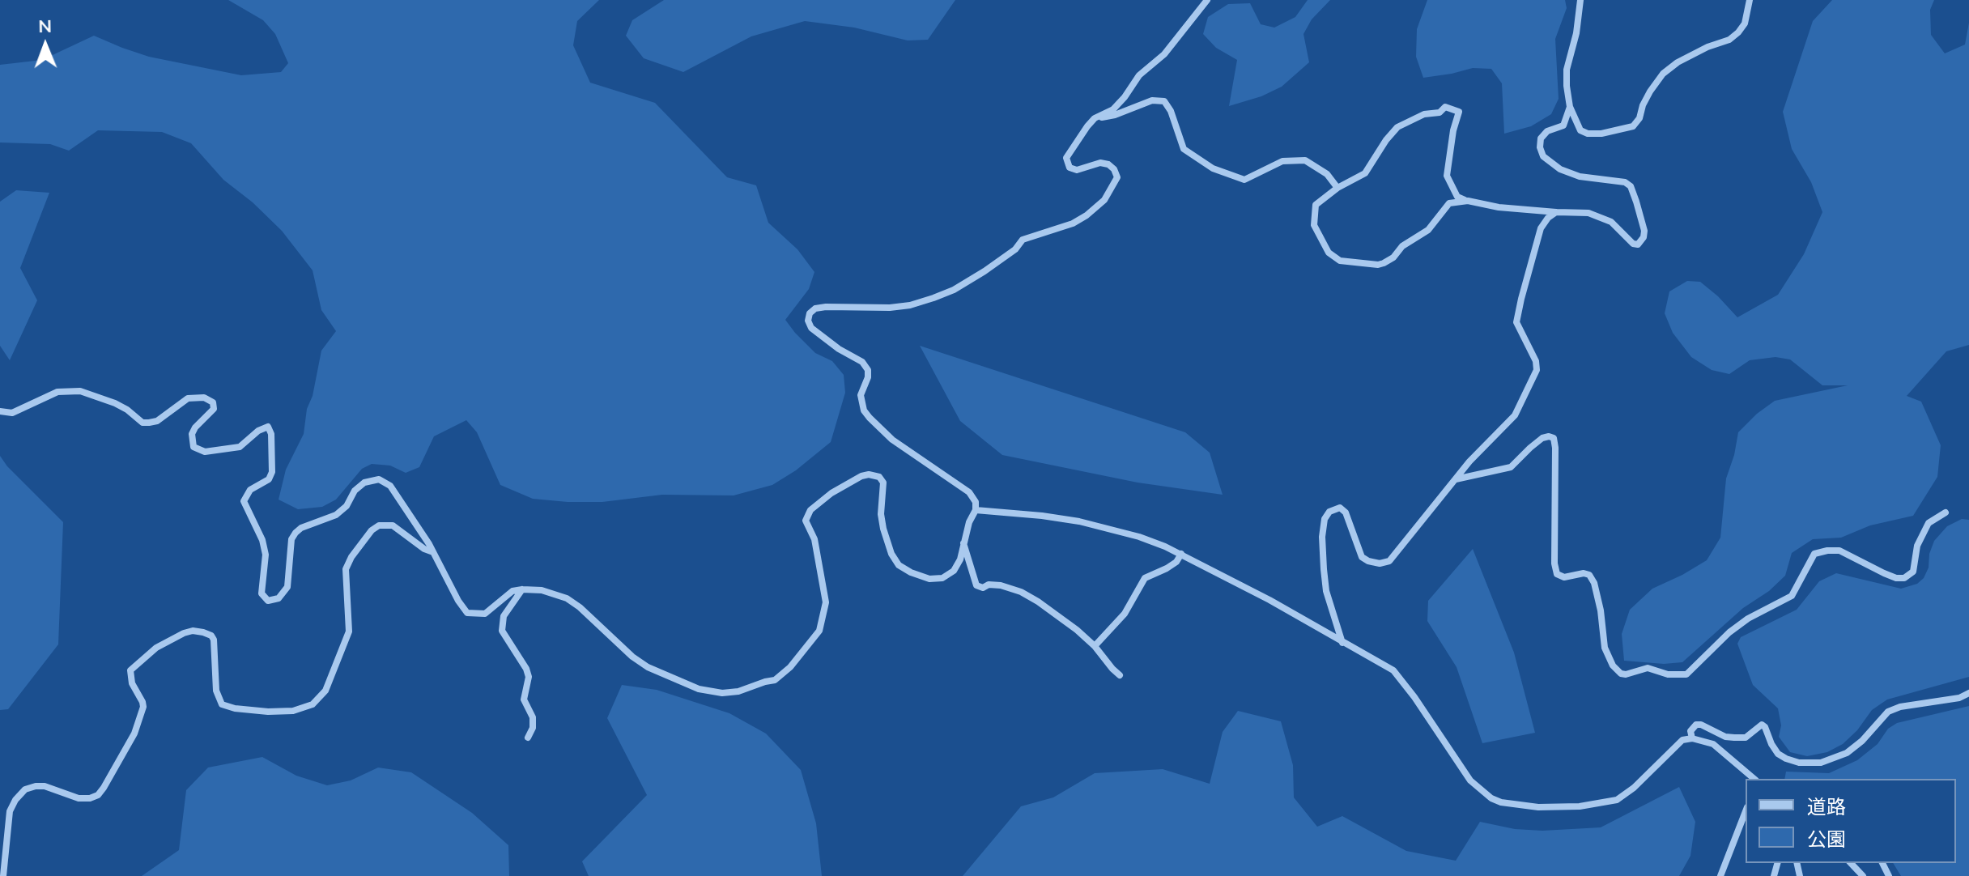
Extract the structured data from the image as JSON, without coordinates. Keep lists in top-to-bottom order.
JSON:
{
  "legend": ["道路", "公園"],
  "north": "top"
}
